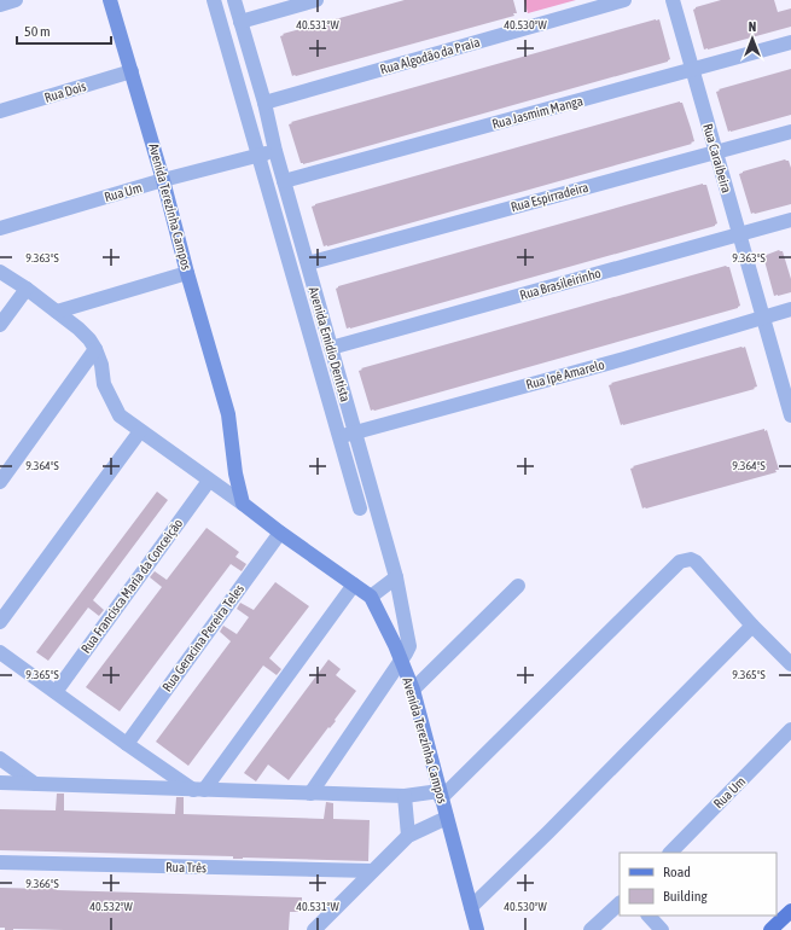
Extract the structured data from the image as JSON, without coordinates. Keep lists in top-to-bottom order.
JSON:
{
  "streets": {
    "street": [
      "Rua Algodão da Praia",
      "Rua Dois",
      "Rua Jasmim Manga",
      "Rua Caraibeira",
      "Rua Um",
      "Rua Espirradeira",
      "Avenida Terezinha Campos",
      "Rua Brasileirinho",
      "Avenida Emidio Dentista",
      "Rua Ipê Amarelo",
      "Rua Francisca Maria da Conceição",
      "Rua Geracina Pereira Teles",
      "Rua Três"
    ]
  },
  "crossings": [
    ["Rua Algodão da Praia", "Avenida Emidio Dentista"],
    ["Rua Dois", "Avenida Terezinha Campos"],
    ["Rua Jasmim Manga", "Rua Caraibeira"],
    ["Rua Jasmim Manga", "Avenida Emidio Dentista"],
    ["Rua Caraibeira", "Rua Espirradeira"],
    ["Rua Caraibeira", "Rua Brasileirinho"],
    ["Rua Caraibeira", "Rua Ipê Amarelo"],
    ["Rua Um", "Avenida Terezinha Campos"],
    ["Rua Um", "Avenida Emidio Dentista"],
    ["Rua Espirradeira", "Avenida Emidio Dentista"],
    ["Avenida Terezinha Campos", "Avenida Emidio Dentista"],
    ["Avenida Terezinha Campos", "Rua Geracina Pereira Teles"],
    ["Rua Brasileirinho", "Avenida Emidio Dentista"],
    ["Avenida Emidio Dentista", "Rua Ipê Amarelo"]
  ],
  "legend": ["Road", "Building"],
  "scale_bar": "50 m",
  "north": "top",
  "coordinates": [
    "40.531°W",
    "40.530°W",
    "9.363°S",
    "9.364°S",
    "9.365°S",
    "9.366°S",
    "40.532°W"
  ]
}
